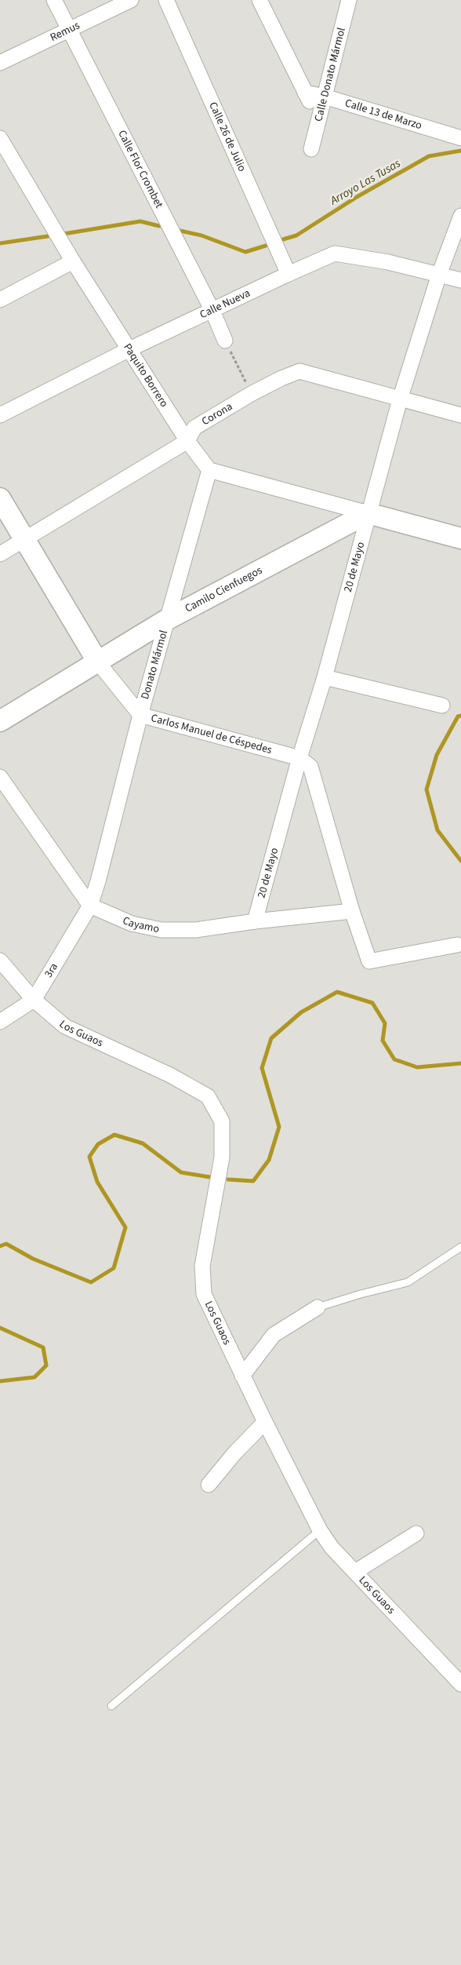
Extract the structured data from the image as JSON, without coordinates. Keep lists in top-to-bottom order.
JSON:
{
  "streets": {
    "street": [
      "Remus",
      "Calle Donato Mármol",
      "Calle 13 de Marzo",
      "Calle 26 de Julio",
      "Calle Flor Crombet",
      "Calle Nueva",
      "Paquito Borrero",
      "Corona",
      "20 de Mayo",
      "Camilo Cienfuegos",
      "Donato Mármol",
      "Carlos Manuel de Céspedes",
      "Cayamo",
      "3ra",
      "Los Guaos"
    ]
  },
  "crossings": [
    ["Remus", "Calle Flor Crombet"],
    ["Calle Donato Mármol", "Calle 13 de Marzo"],
    ["Calle 26 de Julio", "Calle Nueva"],
    ["Calle Flor Crombet", "Calle Nueva"],
    ["Calle Nueva", "Paquito Borrero"],
    ["Calle Nueva", "20 de Mayo"],
    ["Paquito Borrero", "Corona"],
    ["Paquito Borrero", "Donato Mármol"],
    ["Corona", "20 de Mayo"],
    ["Corona", "Carlos Manuel de Céspedes"],
    ["20 de Mayo", "Camilo Cienfuegos"],
    ["20 de Mayo", "Carlos Manuel de Céspedes"],
    ["20 de Mayo", "Cayamo"],
    ["Camilo Cienfuegos", "Donato Mármol"],
    ["Camilo Cienfuegos", "Carlos Manuel de Céspedes"],
    ["Donato Mármol", "Carlos Manuel de Céspedes"],
    ["Donato Mármol", "Cayamo"],
    ["Donato Mármol", "3ra"],
    ["Cayamo", "3ra"],
    ["3ra", "Los Guaos"]
  ],
  "water": ["Arroyo Las Tusas"]
}
